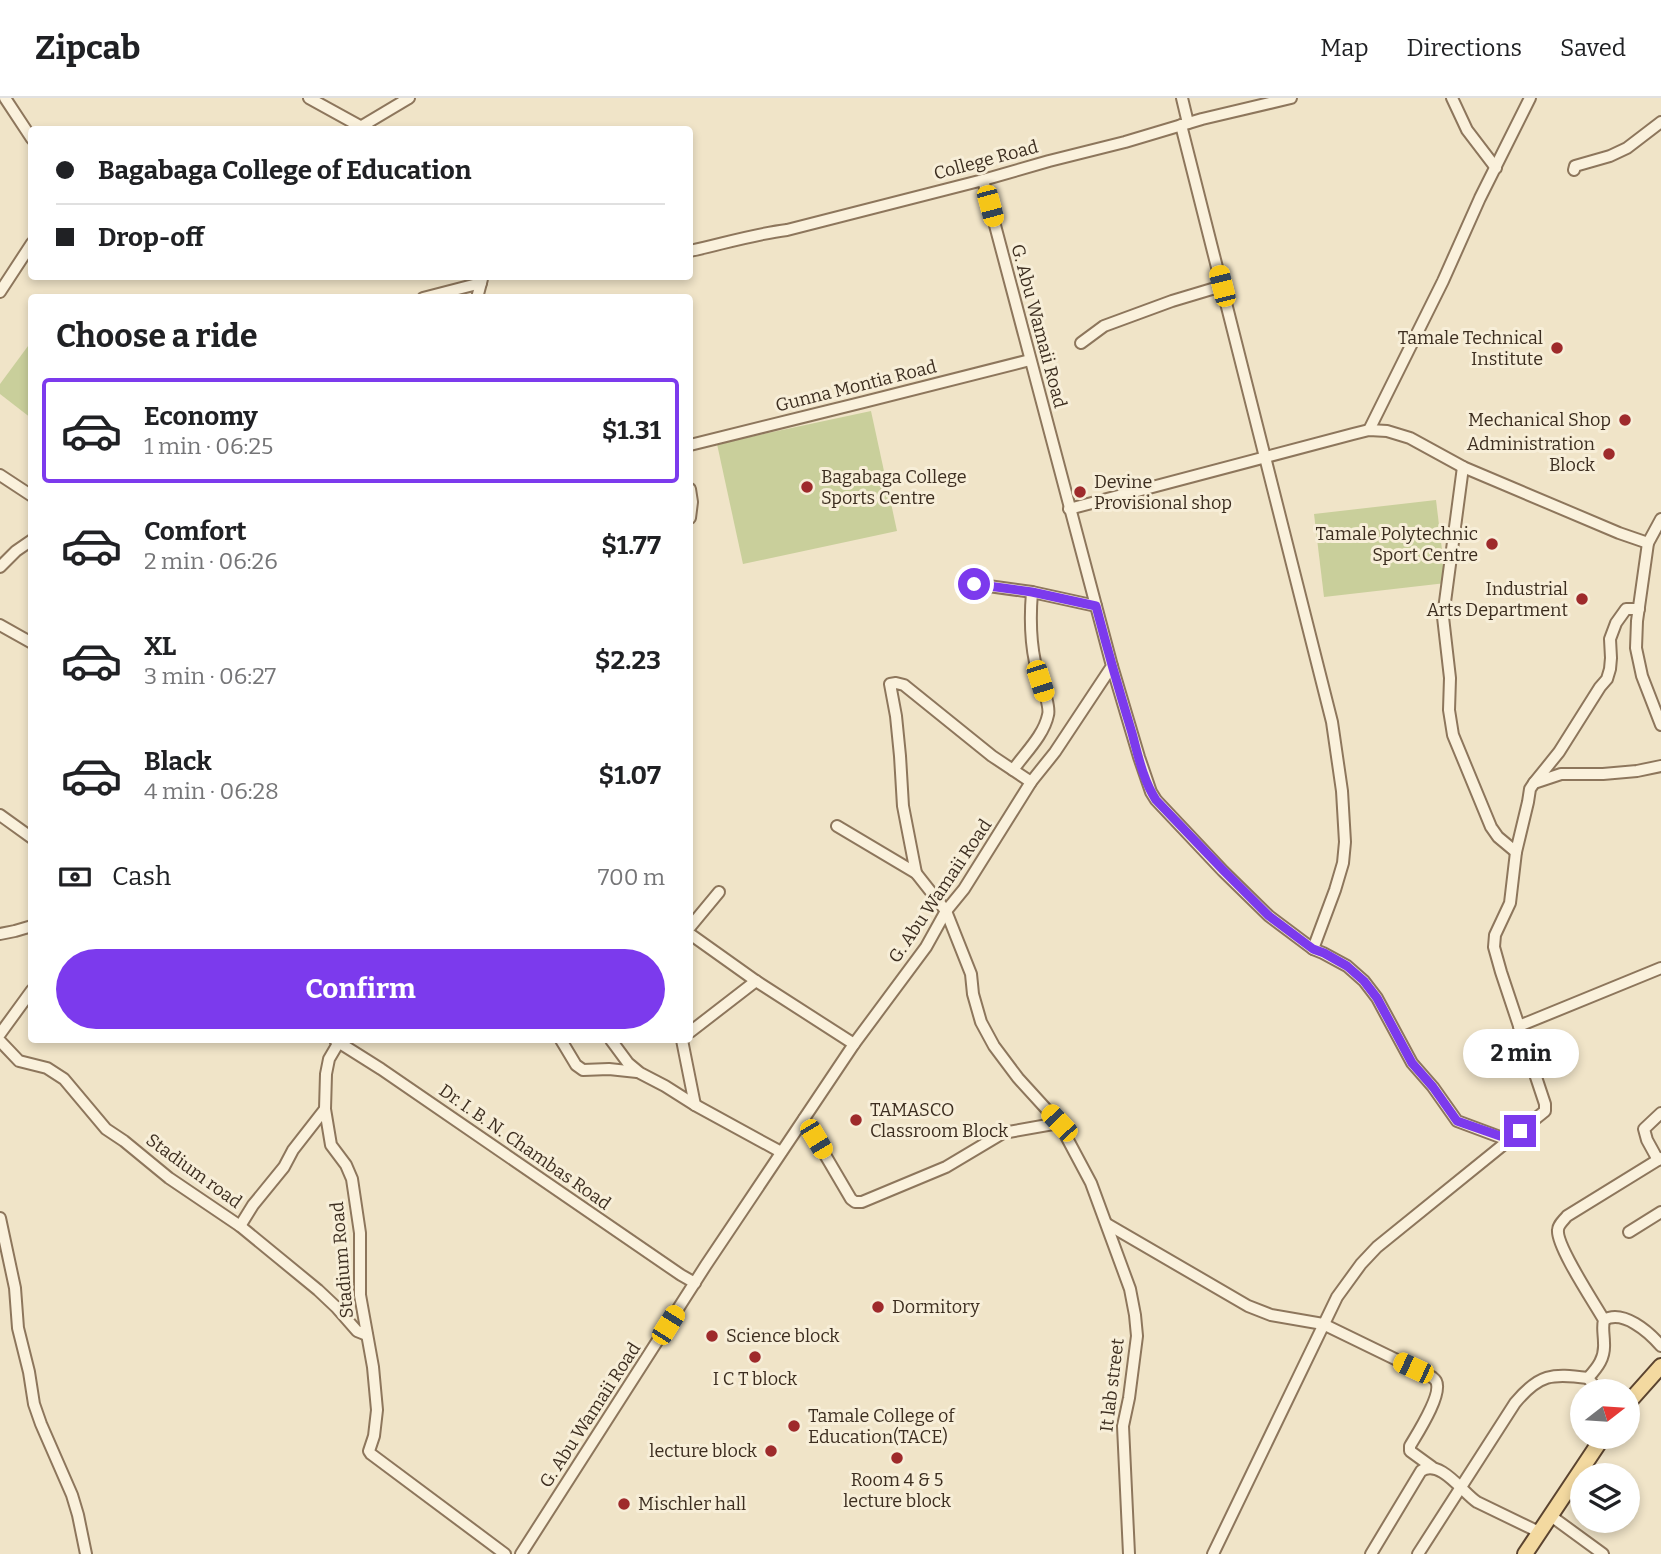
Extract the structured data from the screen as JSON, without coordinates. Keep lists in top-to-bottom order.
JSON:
{
  "streets": {
    "street": [
      "College Road",
      "G. Abu Wamaii Road",
      "Gunna Montia Road",
      "Dr. I. B. N. Chambas Road",
      "Stadium road",
      "Stadium Road",
      "It lab street"
    ]
  },
  "crossings": [
    ["College Road", "G. Abu Wamaii Road"],
    ["G. Abu Wamaii Road", "Gunna Montia Road"],
    ["G. Abu Wamaii Road", "Dr. I. B. N. Chambas Road"],
    ["G. Abu Wamaii Road", "It lab street"],
    ["Stadium road", "Stadium Road"]
  ],
  "places": [
    "Tamale Technical Institute",
    "Mechanical Shop",
    "Administration Block",
    "Bagabaga College Sports Centre",
    "Devine Provisional shop",
    "Tamale Polytechnic Sport Centre",
    "Industrial Arts Department",
    "TAMASCO Classroom Block",
    "Dormitory",
    "Science block",
    "I C T block",
    "Tamale College of Education(TACE)",
    "lecture block",
    "Room 4 & 5 lecture block",
    "Mischler hall"
  ],
  "north": "right",
  "page": {
    "header": "Zipcab",
    "nav": ["Map", "Directions", "Saved"],
    "banner": ["Bagabaga College of Education", "Drop-off"],
    "heading": "Choose a ride",
    "list": [
      {
        "name": "Economy",
        "note": "1 min · 06:25",
        "value": "$1.31"
      },
      {
        "name": "Comfort",
        "note": "2 min · 06:26",
        "value": "$1.77"
      },
      {
        "name": "XL",
        "note": "3 min · 06:27",
        "value": "$2.23"
      },
      {
        "name": "Black",
        "note": "4 min · 06:28",
        "value": "$1.07"
      }
    ],
    "pay": ["Cash", "700 m"],
    "buttons": "Confirm",
    "bubble": "2 min"
  }
}
